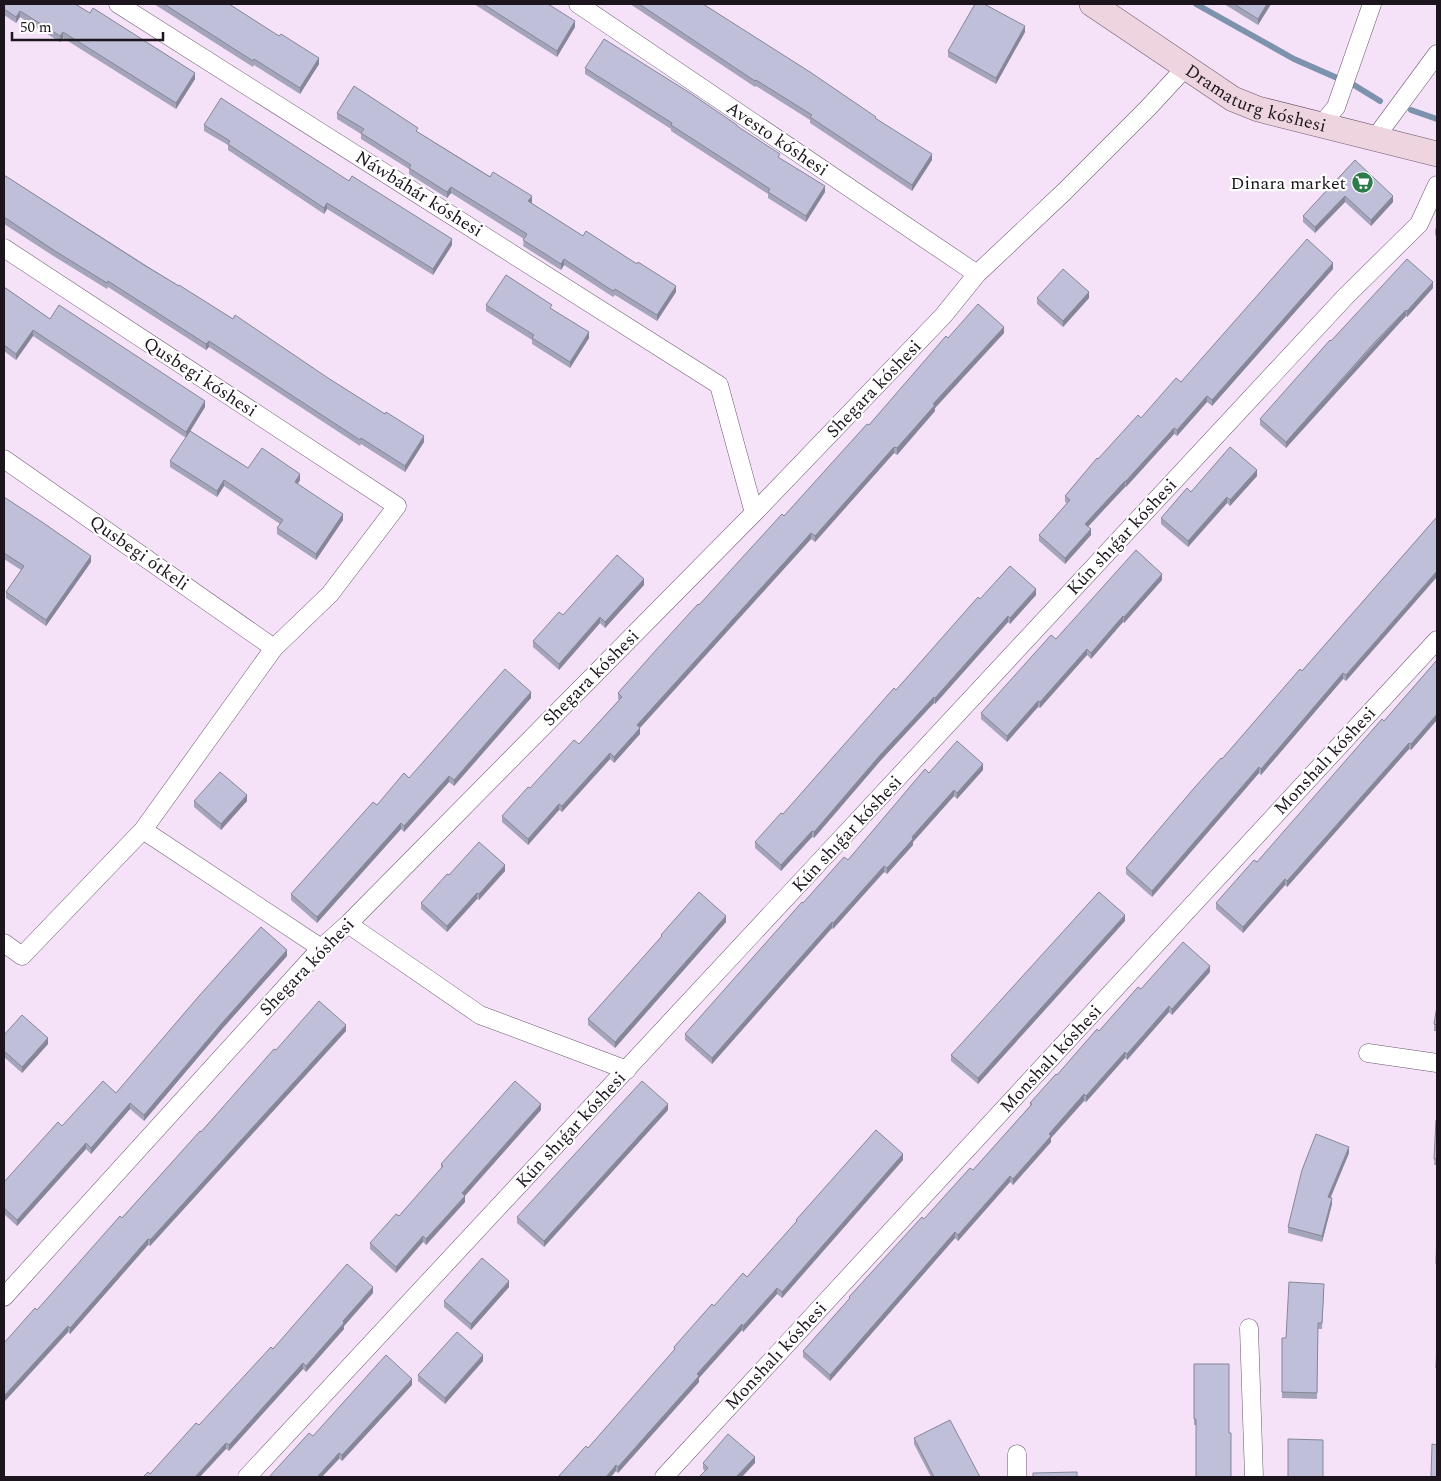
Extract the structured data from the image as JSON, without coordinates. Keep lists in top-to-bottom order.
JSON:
{
  "streets": {
    "street": [
      "Dramaturg kóshesi",
      "Avesto kóshesi",
      "Náwbáhár kóshesi",
      "Qusbegi kóshesi",
      "Shegara kóshesi",
      "Kún shıǵar kóshesi",
      "Qusbegi ótkeli",
      "Monshalı kóshesi"
    ]
  },
  "crossings": [
    ["Dramaturg kóshesi", "Shegara kóshesi"],
    ["Avesto kóshesi", "Shegara kóshesi"],
    ["Náwbáhár kóshesi", "Shegara kóshesi"],
    ["Qusbegi kóshesi", "Qusbegi ótkeli"]
  ],
  "places": {
    "supermarket": ["Dinara market"]
  },
  "scale_bar": "50 m"
}
